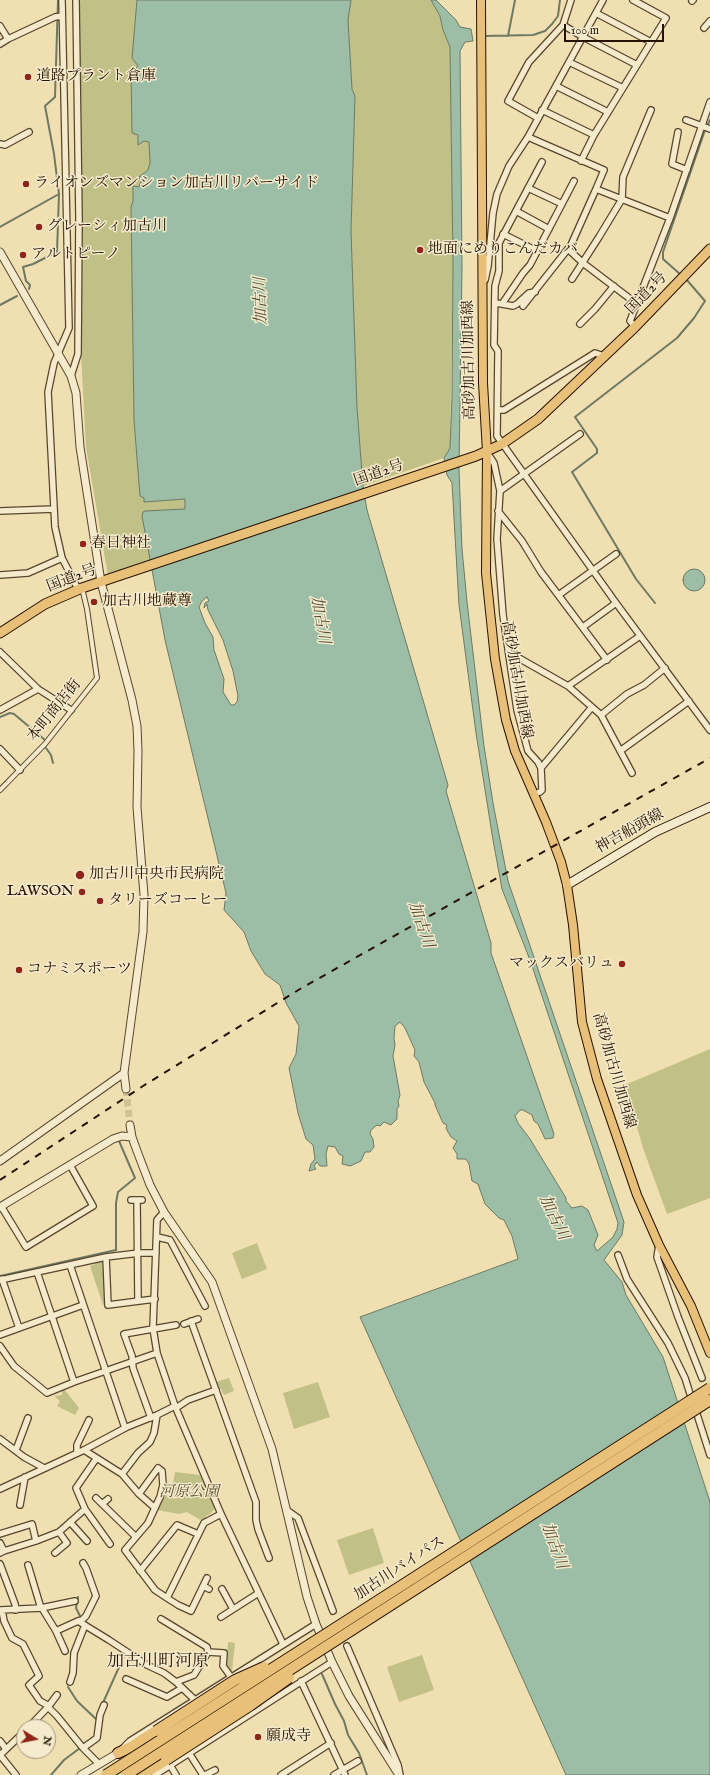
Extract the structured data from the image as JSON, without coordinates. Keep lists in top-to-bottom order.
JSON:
{
  "streets": {
    "highway": ["国道2号", "加古川バイパス"],
    "main road": ["高砂加古川加西線", "神吉船頭線"],
    "street": ["本町商店街"]
  },
  "crossings": [
    ["国道2号", "高砂加古川加西線"],
    ["国道2号", "本町商店街"],
    ["高砂加古川加西線", "神吉船頭線"]
  ],
  "districts": ["加古川町河原"],
  "water": ["加古川"],
  "parks": ["河原公園"],
  "places": [
    "道路プラント倉庫",
    "ライオンズマンション加古川リバーサイド",
    "グレーシィ加古川",
    "地面にめりこんだカバ",
    "アルトピーノ",
    "春日神社",
    "加古川地蔵尊",
    "加古川中央市民病院",
    "LAWSON",
    "タリーズコーヒー",
    "マックスバリュ",
    "コナミスポーツ",
    "願成寺"
  ],
  "scale_bar": "100 m",
  "north": "right"
}
